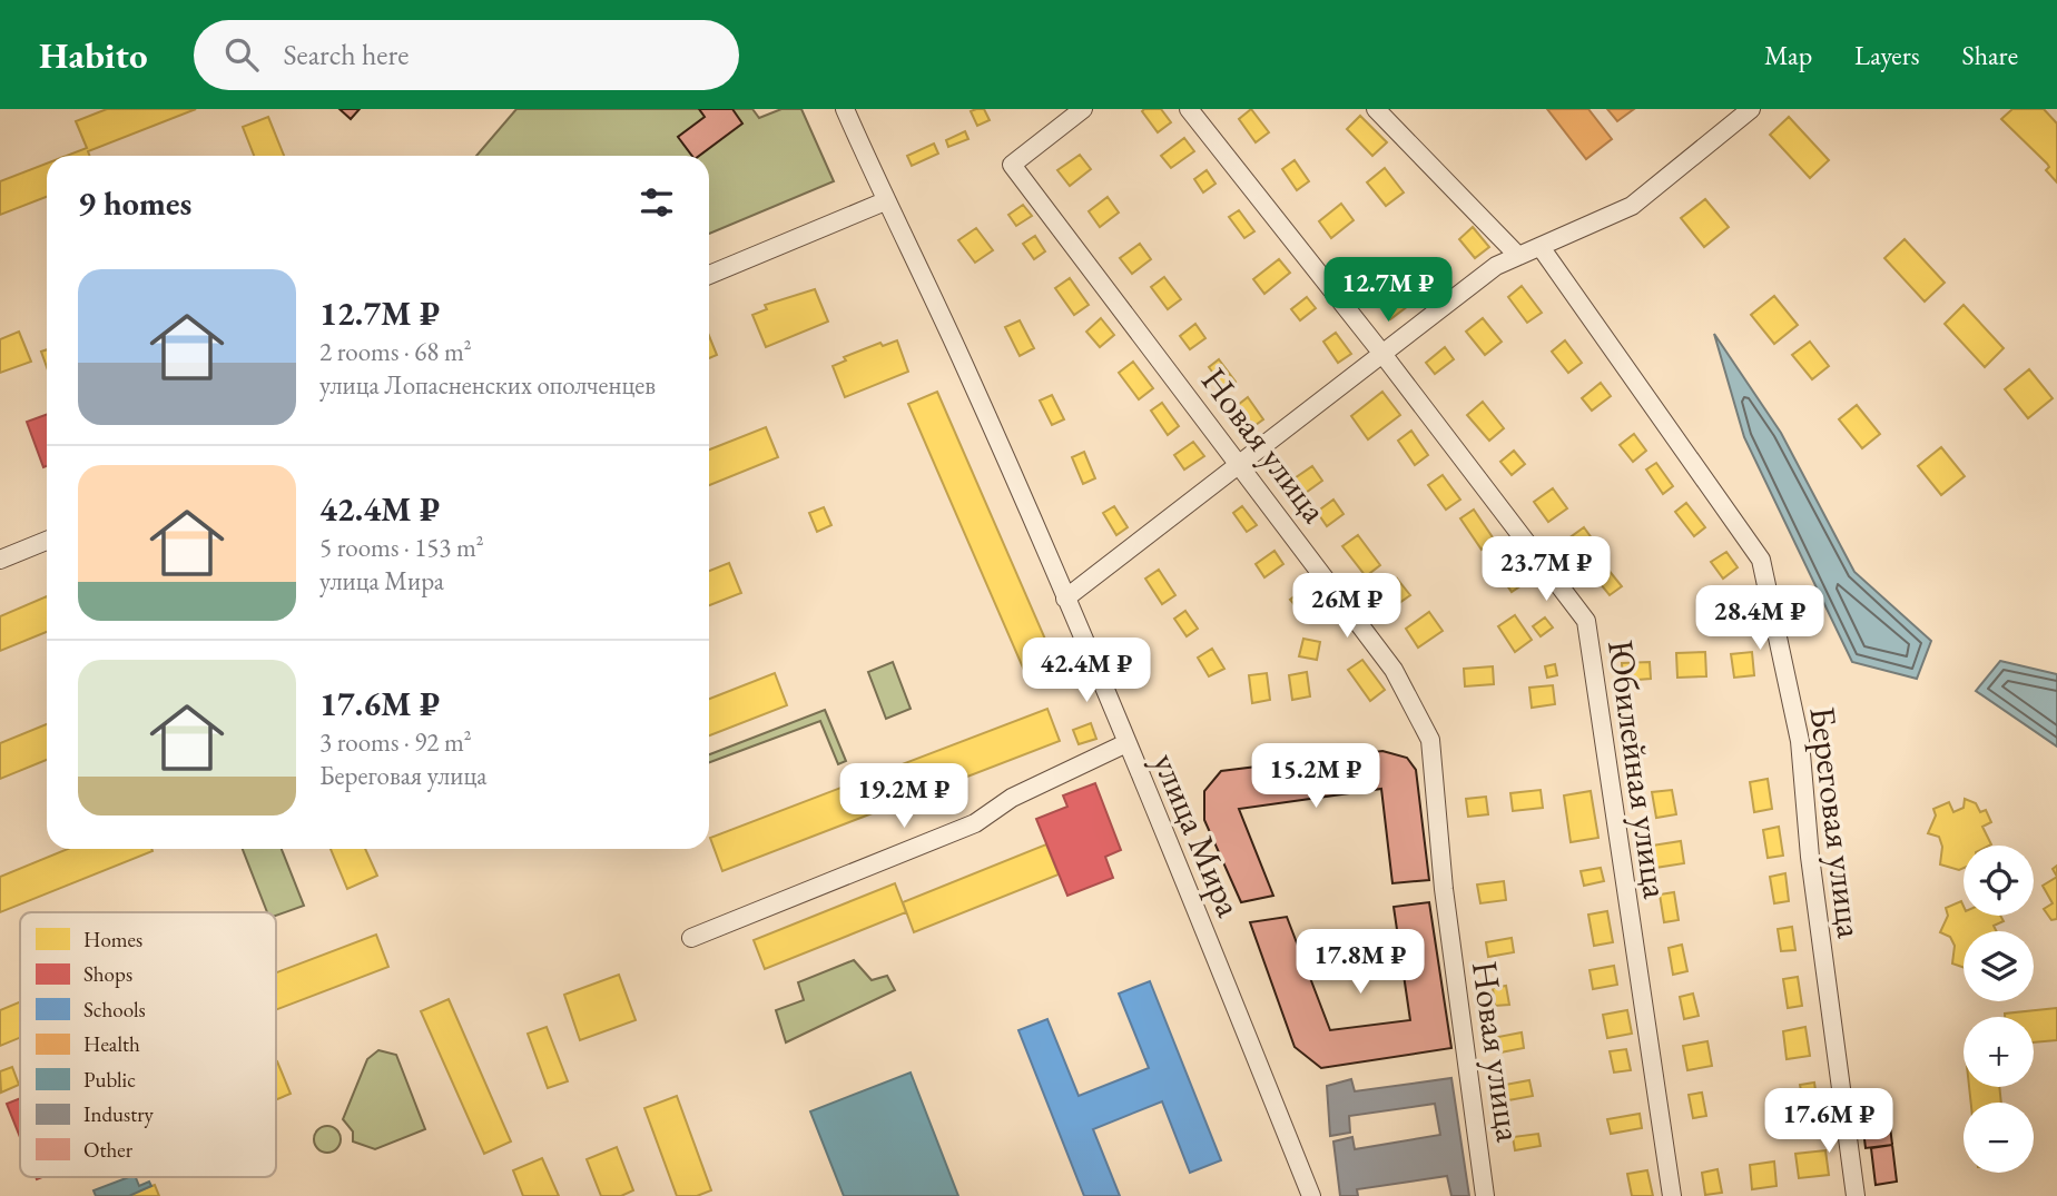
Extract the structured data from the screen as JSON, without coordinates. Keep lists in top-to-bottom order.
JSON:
{
  "streets": {
    "street": [
      "Новая улица",
      "Юбилейная улица",
      "Береговая улица",
      "улица Мира"
    ]
  },
  "legend": [
    "Homes",
    "Shops",
    "Schools",
    "Health",
    "Public",
    "Industry",
    "Other"
  ],
  "page": {
    "header": "Habito",
    "search": "Search here",
    "nav": ["Map", "Layers", "Share"],
    "heading": "9 homes",
    "list": [
      {
        "name": "12.7M ₽",
        "note": "2 rooms · 68 m² · улица Лопасненских ополченцев"
      },
      {
        "name": "42.4M ₽",
        "note": "5 rooms · 153 m² · улица Мира"
      },
      {
        "name": "17.6M ₽",
        "note": "3 rooms · 92 m² · Береговая улица"
      }
    ],
    "price": [
      "12.7M ₽",
      "23.7M ₽",
      "26M ₽",
      "28.4M ₽",
      "42.4M ₽",
      "15.2M ₽",
      "19.2M ₽",
      "17.8M ₽",
      "17.6M ₽"
    ],
    "map_buttons": ["+", "−"]
  }
}
